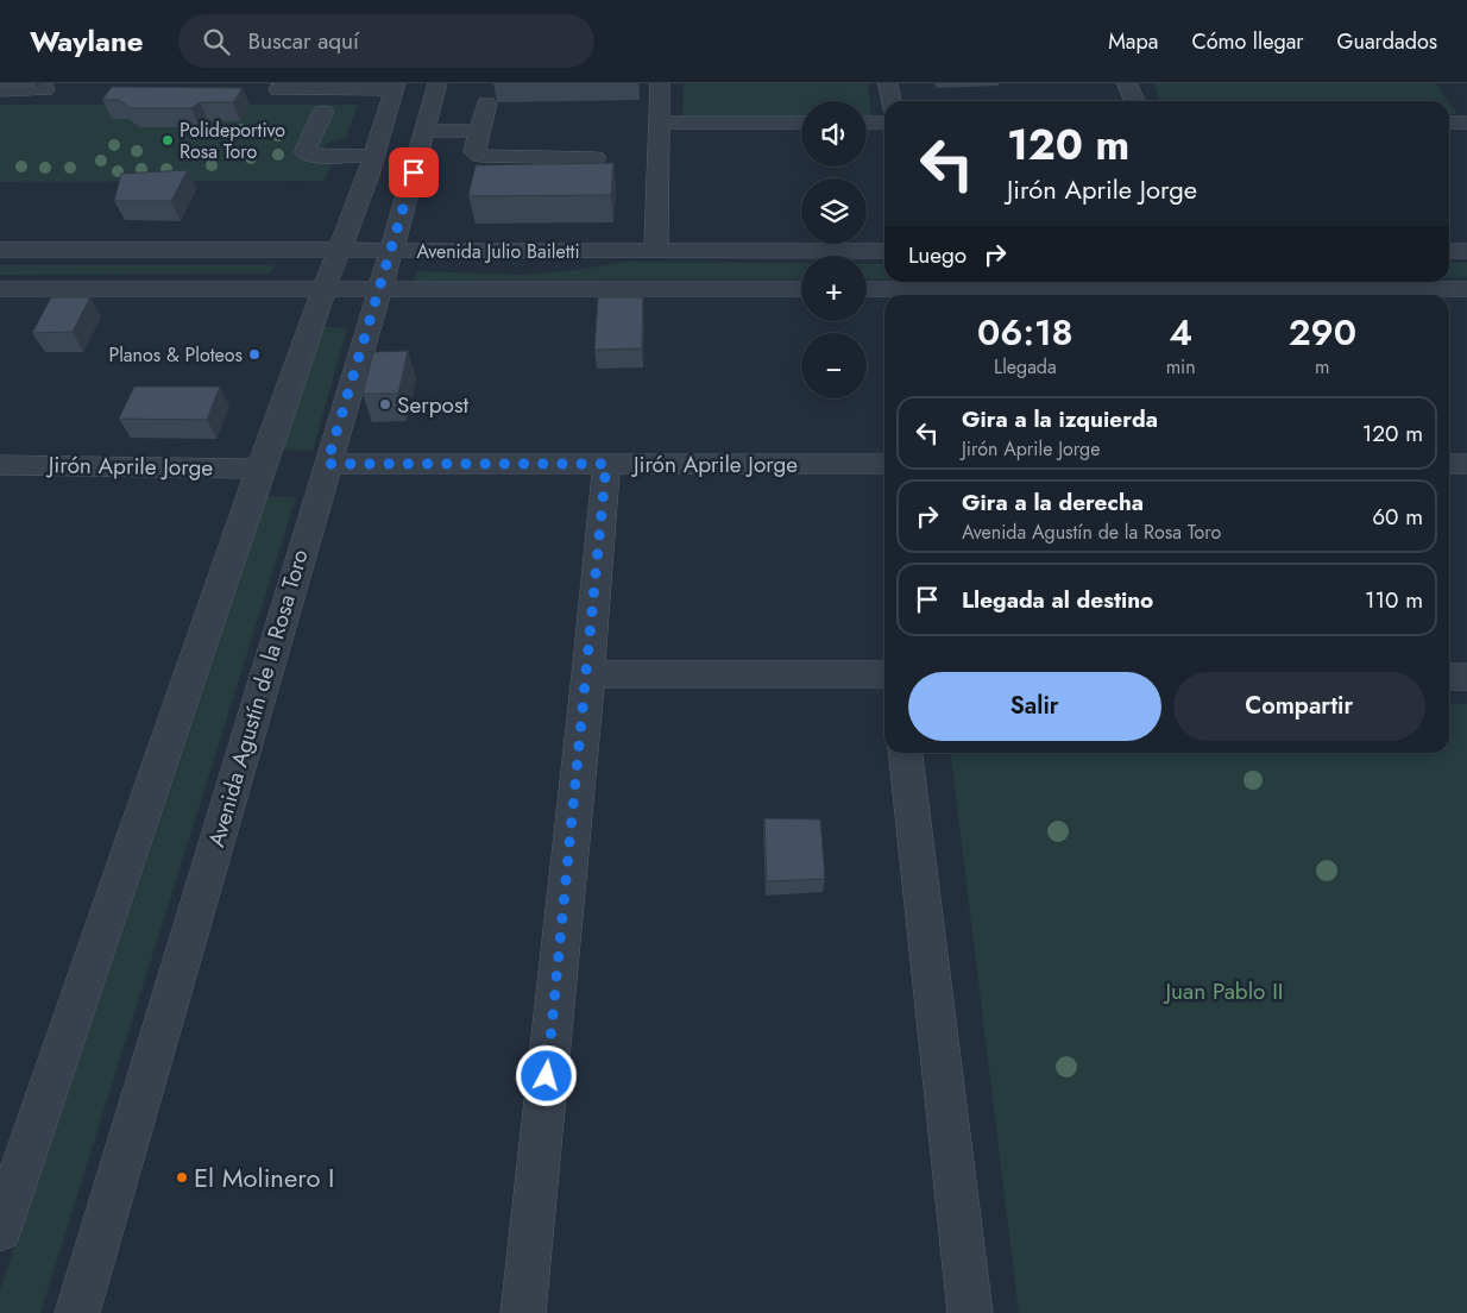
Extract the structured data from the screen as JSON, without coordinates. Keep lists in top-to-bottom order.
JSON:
{
  "streets": {
    "street": ["Avenida Julio Bailetti", "Jirón Aprile Jorge", "Avenida Agustín de la Rosa Toro"]
  },
  "crossings": [
    ["Avenida Julio Bailetti", "Avenida Agustín de la Rosa Toro"],
    ["Jirón Aprile Jorge", "Avenida Agustín de la Rosa Toro"]
  ],
  "parks": ["Juan Pablo II"],
  "places": [
    "Polideportivo Rosa Toro",
    "Planos & Ploteos",
    "Serpost",
    "El Molinero I"
  ],
  "page": {
    "header": "Waylane",
    "search": "Buscar aquí",
    "nav": ["Mapa", "Cómo llegar", "Guardados"],
    "map_buttons": ["+", "−"],
    "turn": ["120 m", "Jirón Aprile Jorge"],
    "then": "Luego",
    "eta": [
      "06:18",
      "Llegada",
      "4",
      "min",
      "290",
      "m"
    ],
    "list": [
      {
        "name": "Gira a la izquierda",
        "note": "Jirón Aprile Jorge",
        "value": "120 m"
      },
      {
        "name": "Gira a la derecha",
        "note": "Avenida Agustín de la Rosa Toro",
        "value": "60 m"
      },
      {
        "name": "Llegada al destino",
        "value": "110 m"
      }
    ],
    "buttons": ["Salir", "Compartir"]
  }
}
